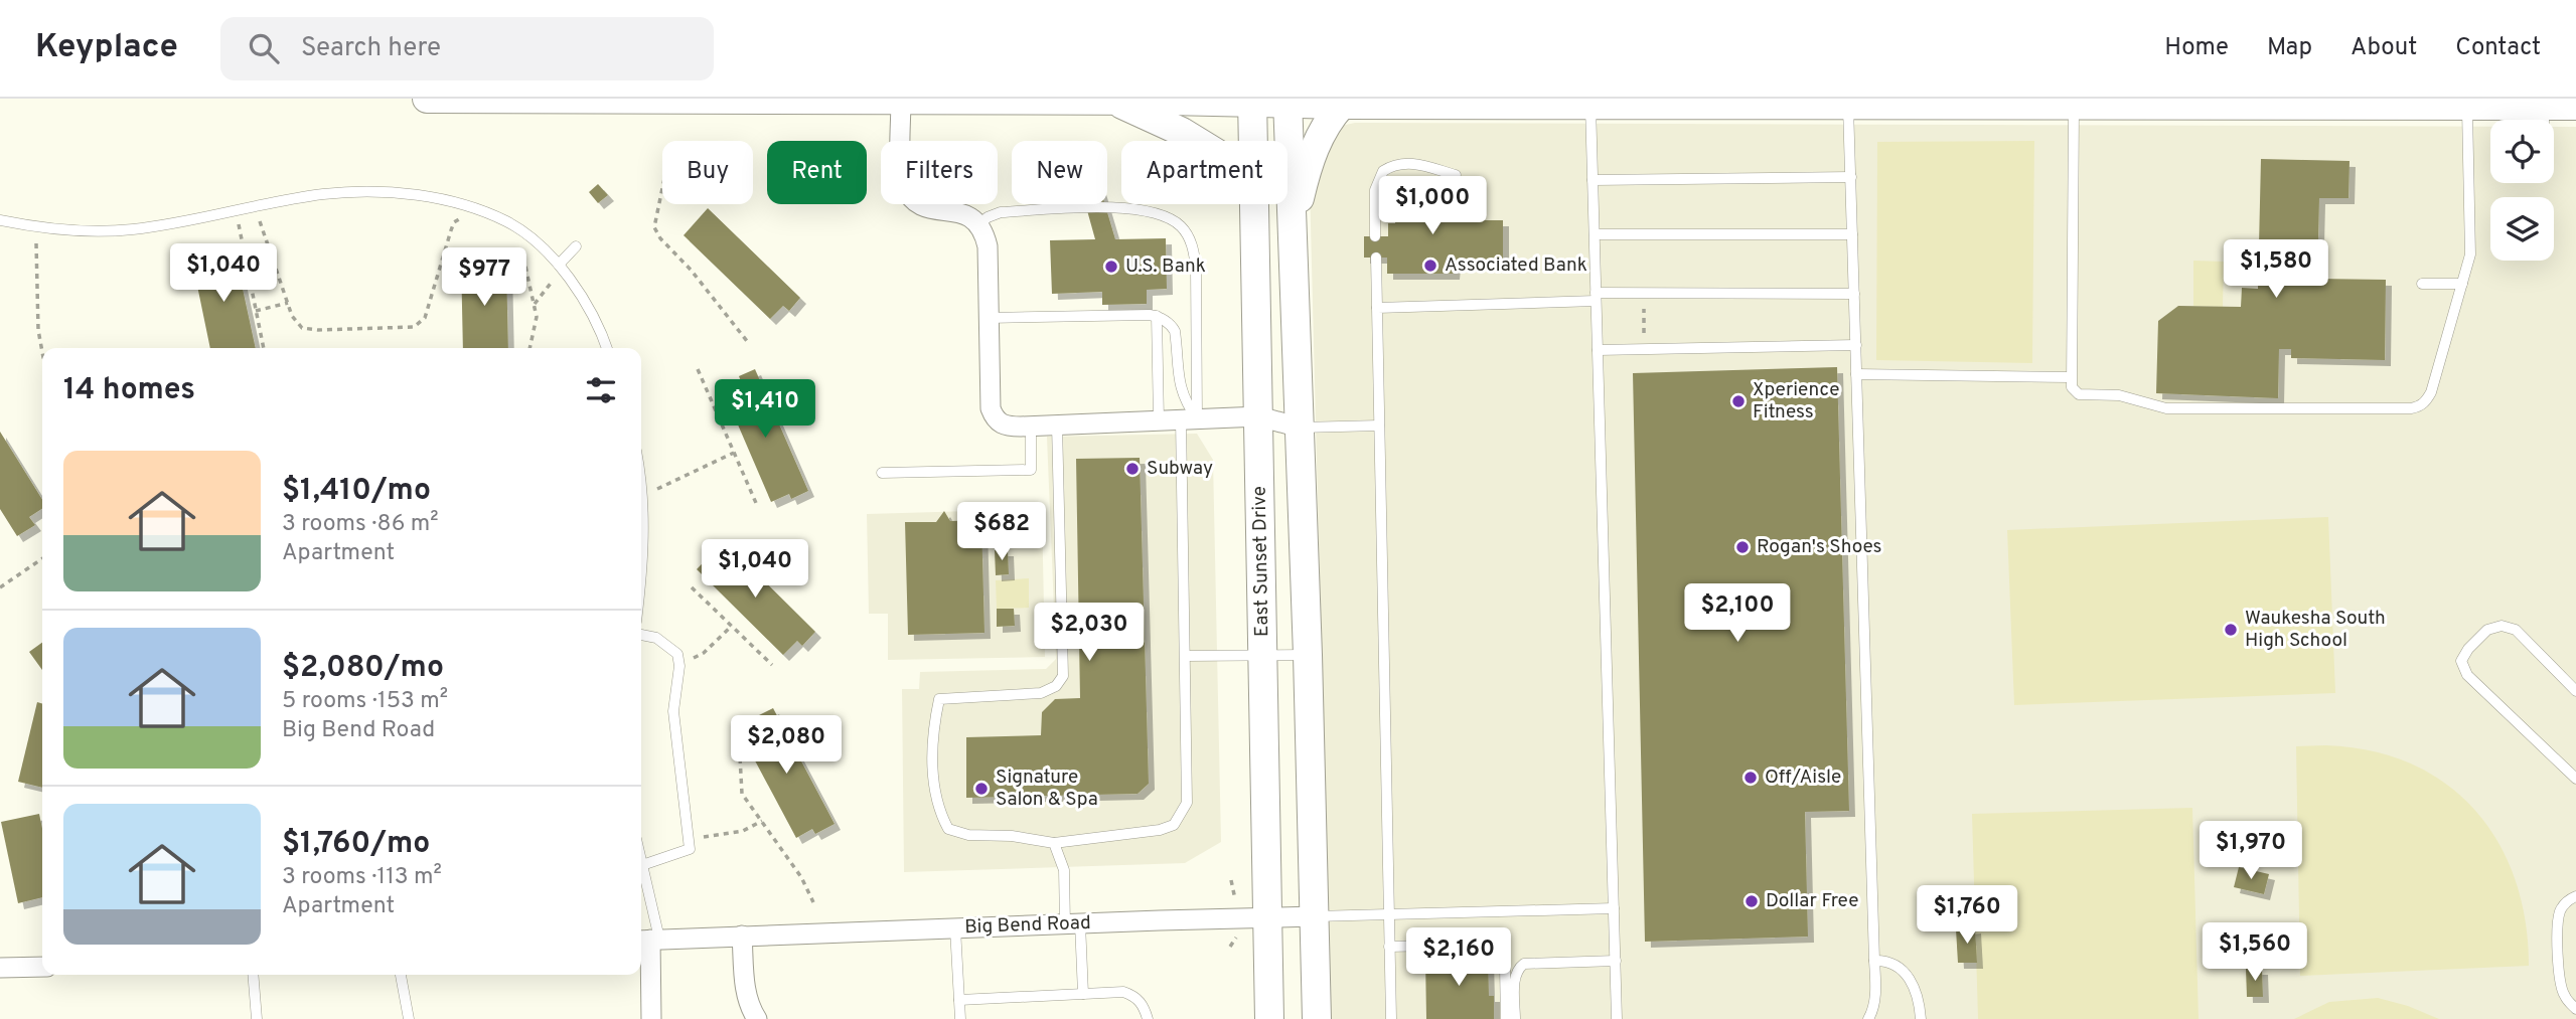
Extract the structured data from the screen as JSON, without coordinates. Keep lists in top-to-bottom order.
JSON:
{
  "streets": {
    "main road": ["East Sunset Drive"],
    "street": ["Big Bend Road"]
  },
  "crossings": [
    ["East Sunset Drive", "Big Bend Road"]
  ],
  "places": [
    "Associated Bank",
    "U.S. Bank",
    "Xperience Fitness",
    "Subway",
    "Rogan's Shoes",
    "Waukesha South High School",
    "Off/Aisle",
    "Signature Salon & Spa",
    "Dollar Free"
  ],
  "page": {
    "header": "Keyplace",
    "search": "Search here",
    "nav": [
      "Home",
      "Map",
      "About",
      "Contact"
    ],
    "chip": [
      "Buy",
      "Rent",
      "Filters",
      "New",
      "Apartment"
    ],
    "price": [
      "$1,000",
      "$1,580",
      "$1,040",
      "$977",
      "$1,410",
      "$682",
      "$1,040",
      "$2,100",
      "$2,030",
      "$2,080",
      "$1,970",
      "$1,760",
      "$1,560",
      "$2,160"
    ],
    "heading": "14 homes",
    "list": [
      {
        "name": "$1,410/mo",
        "note": "3 rooms · 86 m² · Apartment"
      },
      {
        "name": "$2,080/mo",
        "note": "5 rooms · 153 m² · Big Bend Road"
      },
      {
        "name": "$1,760/mo",
        "note": "3 rooms · 113 m² · Apartment"
      }
    ]
  }
}
